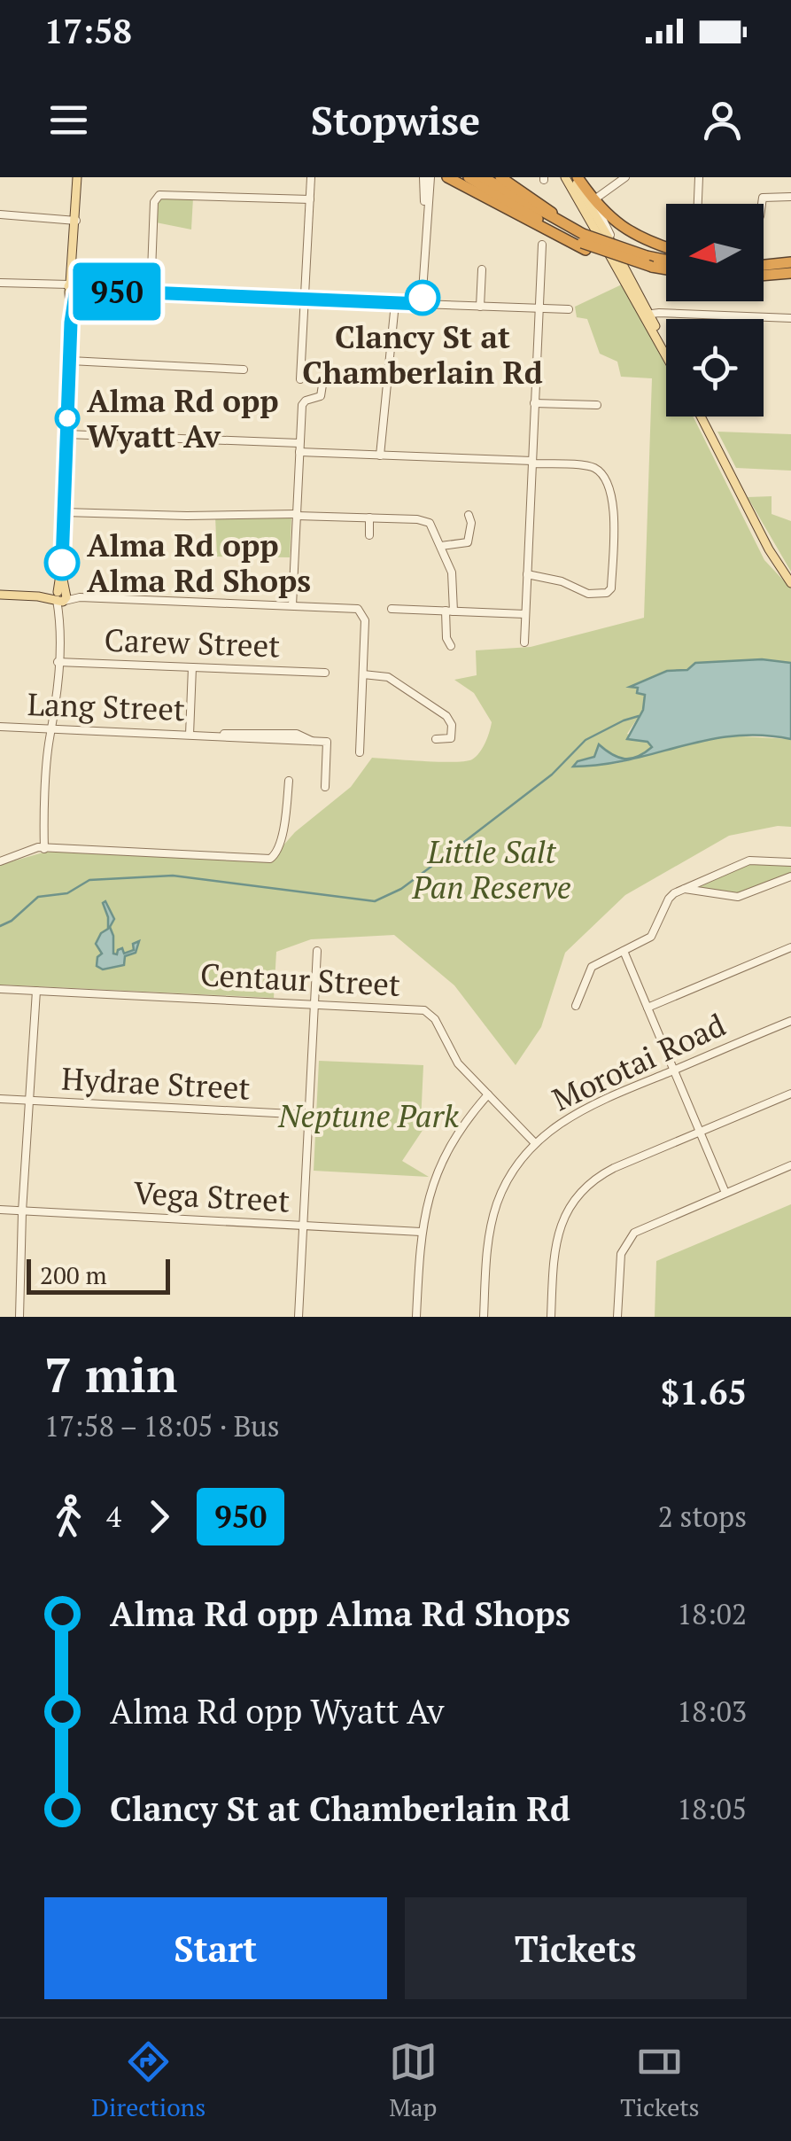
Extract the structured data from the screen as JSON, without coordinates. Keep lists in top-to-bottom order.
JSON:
{
  "streets": {
    "street": [
      "Carew Street",
      "Lang Street",
      "Centaur Street",
      "Morotai Road",
      "Hydrae Street",
      "Vega Street"
    ]
  },
  "crossings": [
    ["Centaur Street", "Morotai Road"]
  ],
  "parks": ["Little Salt Pan Reserve", "Neptune Park"],
  "places": ["Clancy St at Chamberlain Rd", "Alma Rd opp Wyatt Av", "Alma Rd opp Alma Rd Shops"],
  "lines": ["bus line 950"],
  "scale_bar": "200 m",
  "north": "left",
  "page": {
    "status": "17:58",
    "header": "Stopwise",
    "on_map": "950",
    "scale": "200 m",
    "heading": ["7 min", "17:58 – 18:05 · Bus", "$1.65"],
    "legs": ["4", "950", "2 stops"],
    "list": [
      {
        "name": "Alma Rd opp Alma Rd Shops",
        "value": "18:02"
      },
      {
        "name": "Alma Rd opp Wyatt Av",
        "value": "18:03"
      },
      {
        "name": "Clancy St at Chamberlain Rd",
        "value": "18:05"
      }
    ],
    "buttons": ["Start", "Tickets"],
    "tabs": ["Directions", "Map", "Tickets"]
  }
}
